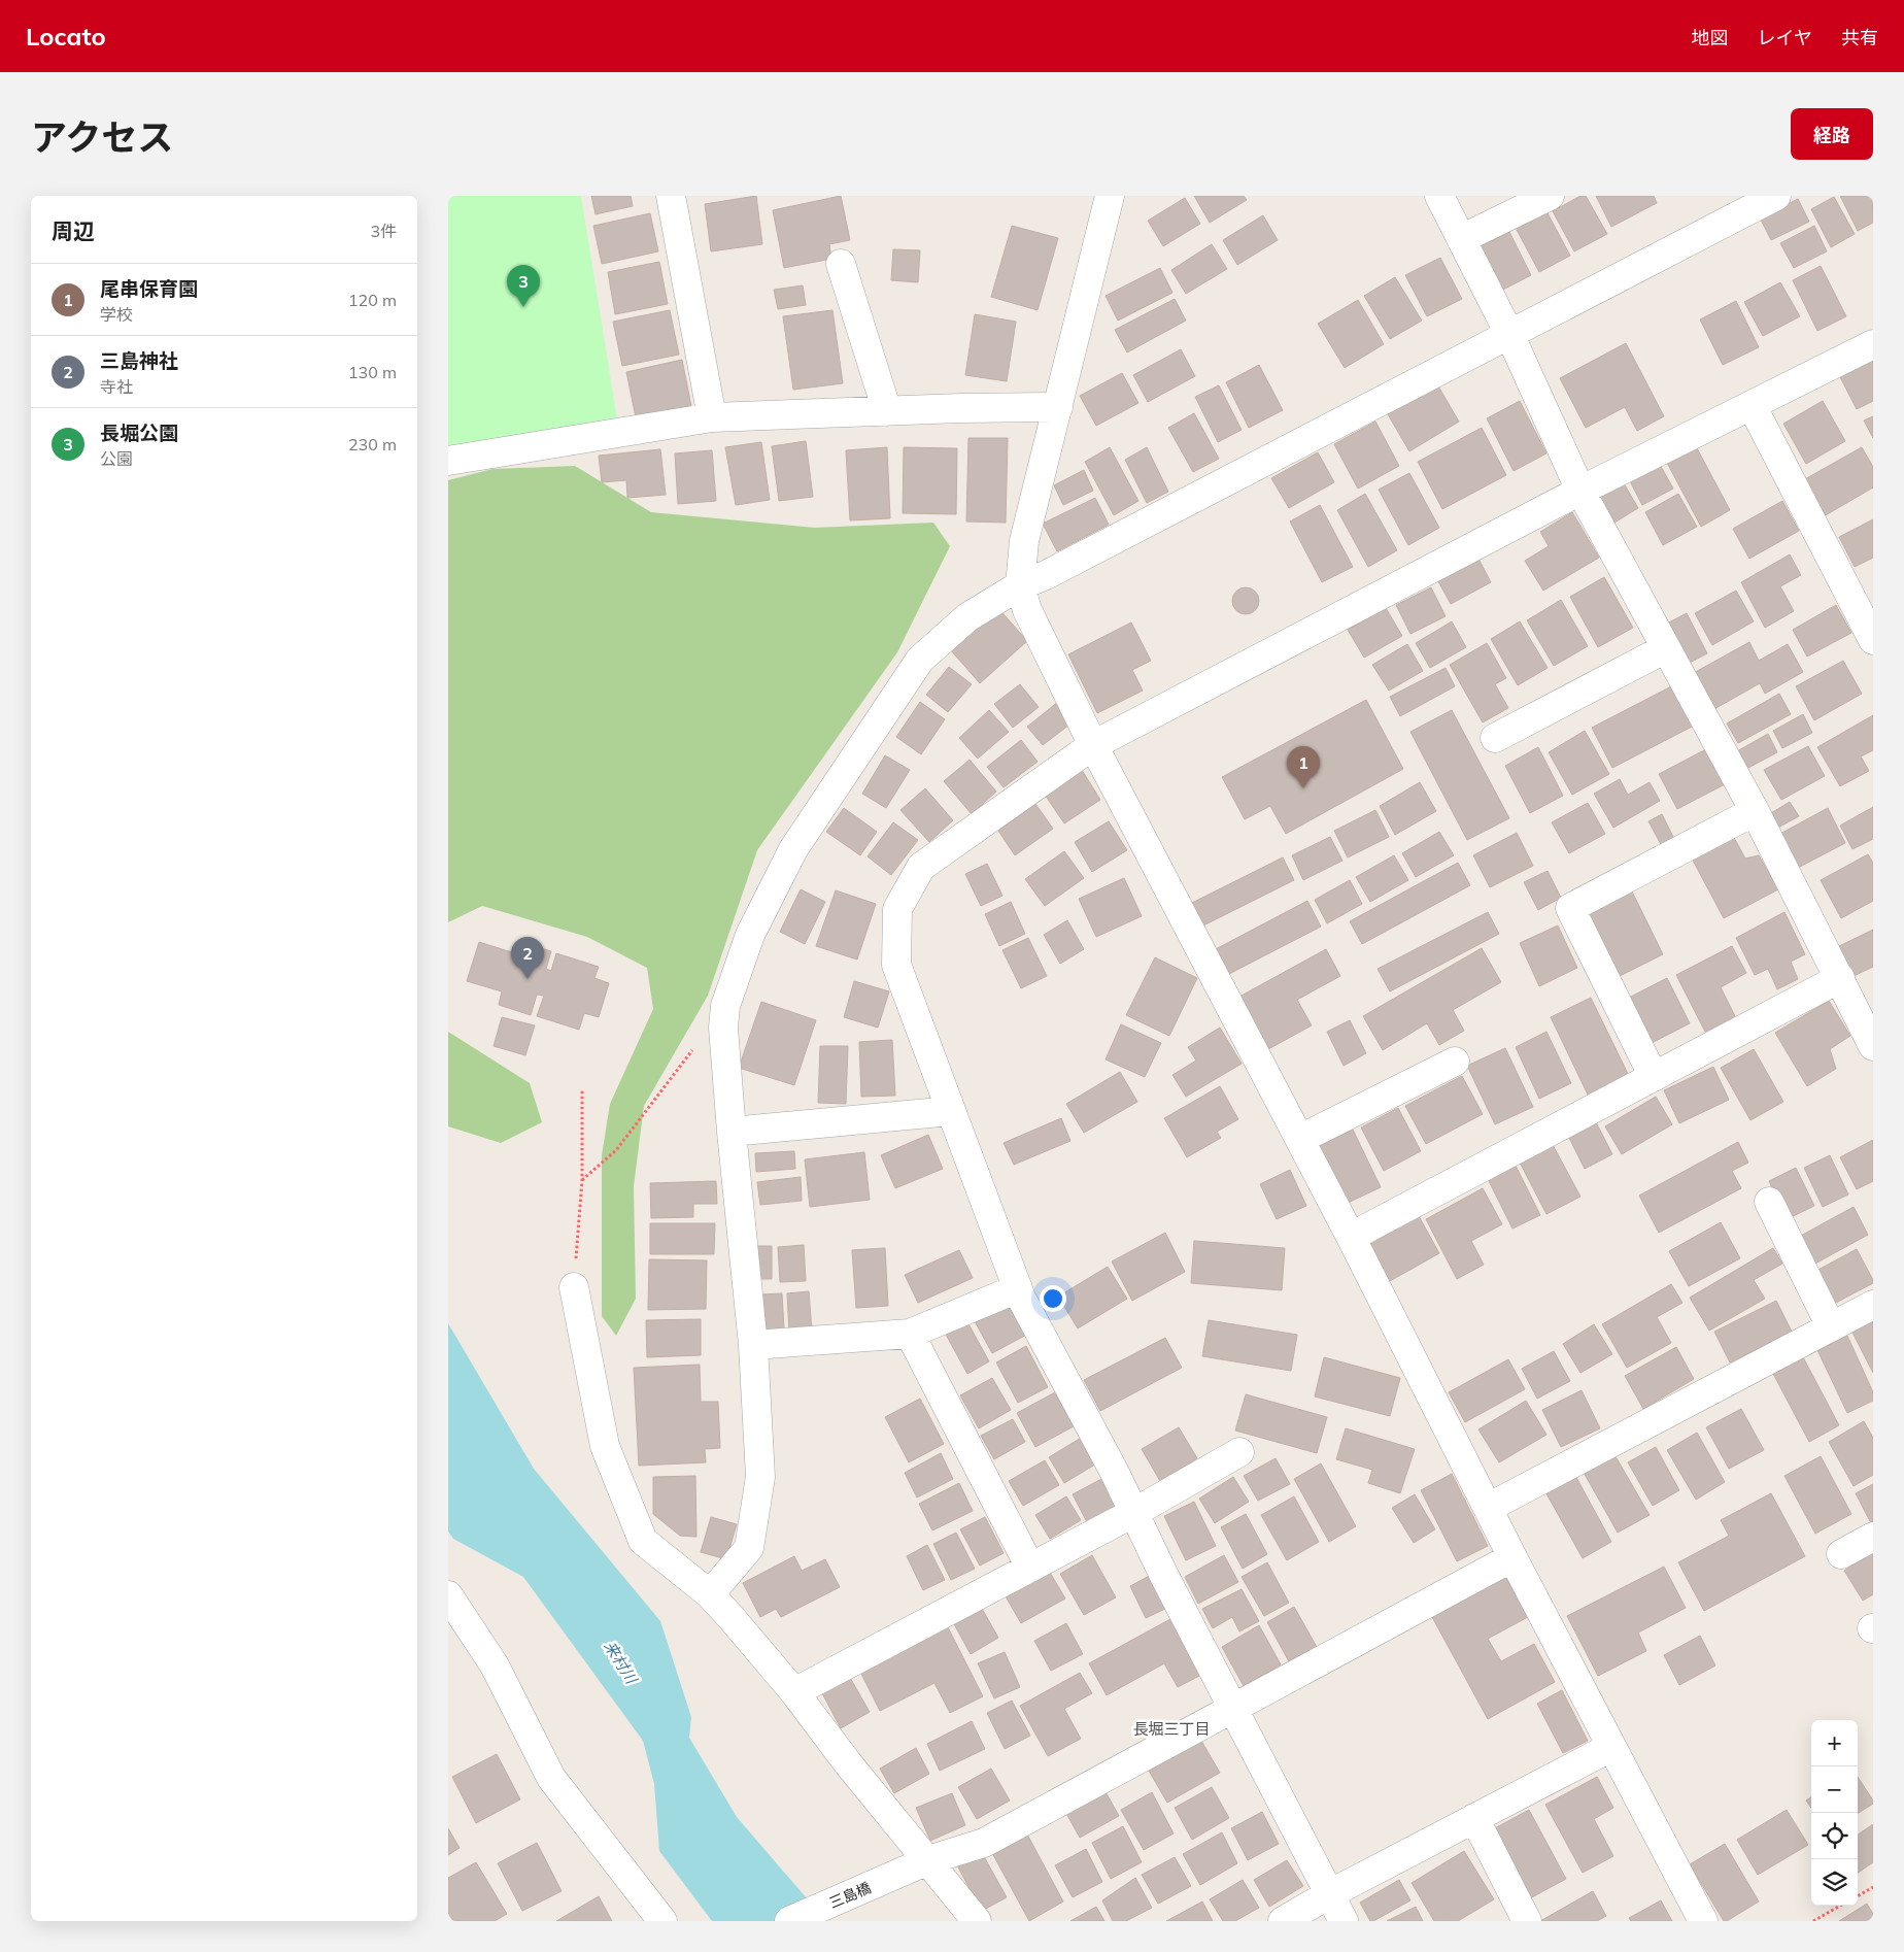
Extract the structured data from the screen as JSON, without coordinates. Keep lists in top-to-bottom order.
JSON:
{
  "streets": {
    "street": ["三島橋"]
  },
  "districts": ["長堀三丁目"],
  "water": ["来村川"],
  "page": {
    "header": "Locato",
    "nav": ["地図", "レイヤ", "共有"],
    "title": "アクセス",
    "buttons": "経路",
    "heading": ["周辺", "3件"],
    "list": [
      {
        "mark": "1",
        "name": "尾串保育園",
        "note": "学校",
        "value": "120 m"
      },
      {
        "mark": "2",
        "name": "三島神社",
        "note": "寺社",
        "value": "130 m"
      },
      {
        "mark": "3",
        "name": "長堀公園",
        "note": "公園",
        "value": "230 m"
      }
    ],
    "pins": ["3", "1", "2"],
    "map_buttons": ["+", "−"]
  }
}
